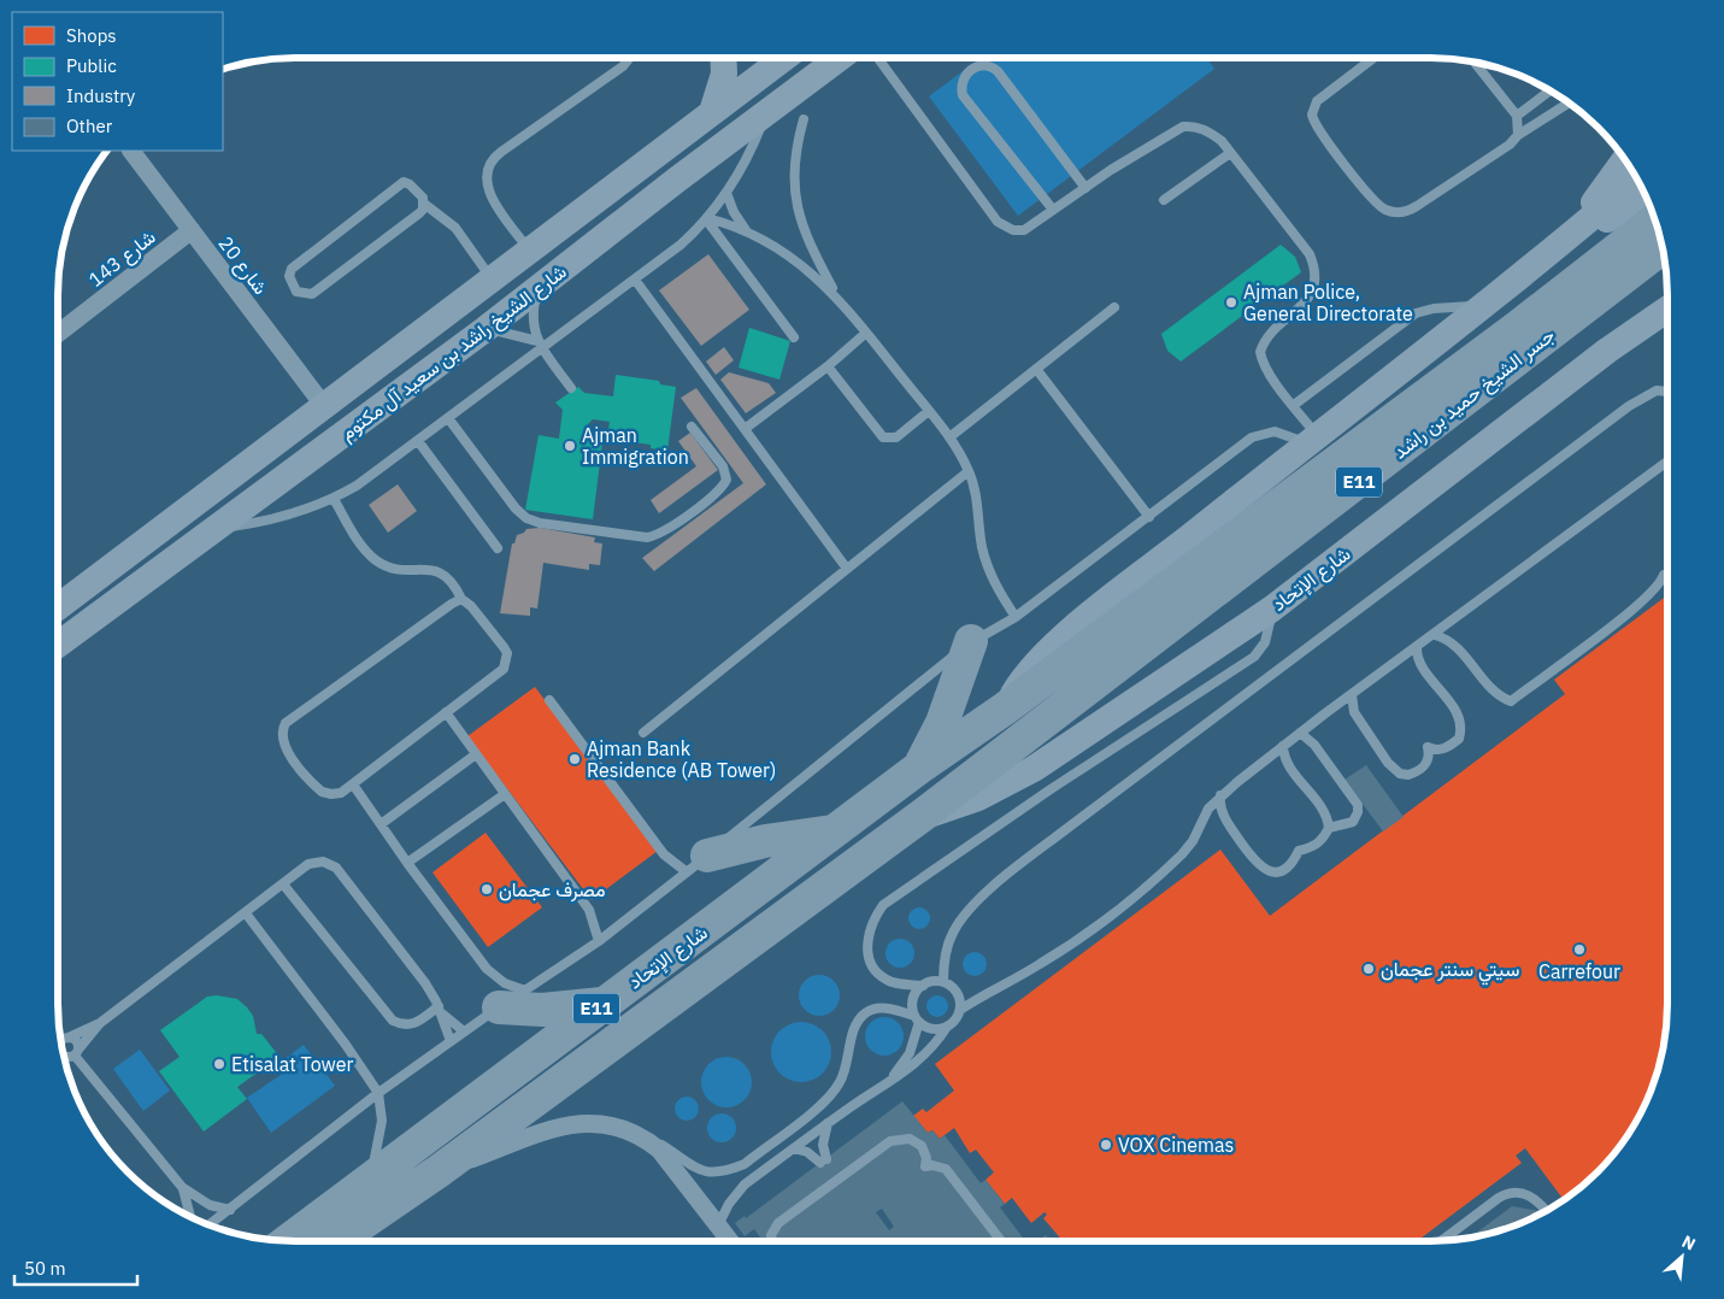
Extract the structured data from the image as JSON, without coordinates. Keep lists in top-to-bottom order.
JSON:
{
  "streets": {
    "highway": ["جسر الشيخ حميد بن راشد", "E11", "شارع الإتحاد"],
    "main road": ["شارع الشيخ راشد بن سعيد آل مكتوم"],
    "street": ["شارع 143", "شارع 20"]
  },
  "crossings": [
    ["شارع 143", "شارع 20"],
    ["شارع 20", "شارع الشيخ راشد بن سعيد آل مكتوم"],
    ["جسر الشيخ حميد بن راشد", "شارع الإتحاد"]
  ],
  "places": [
    "Ajman Police, General Directorate",
    "Ajman Immigration",
    "Ajman Bank Residence (AB Tower)",
    "مصرف عجمان",
    "Carrefour",
    "سيتي سنتر عجمان",
    "Etisalat Tower",
    "VOX Cinemas"
  ],
  "legend": [
    "Shops",
    "Public",
    "Industry",
    "Other"
  ],
  "scale_bar": "50 m",
  "north": "top right"
}
